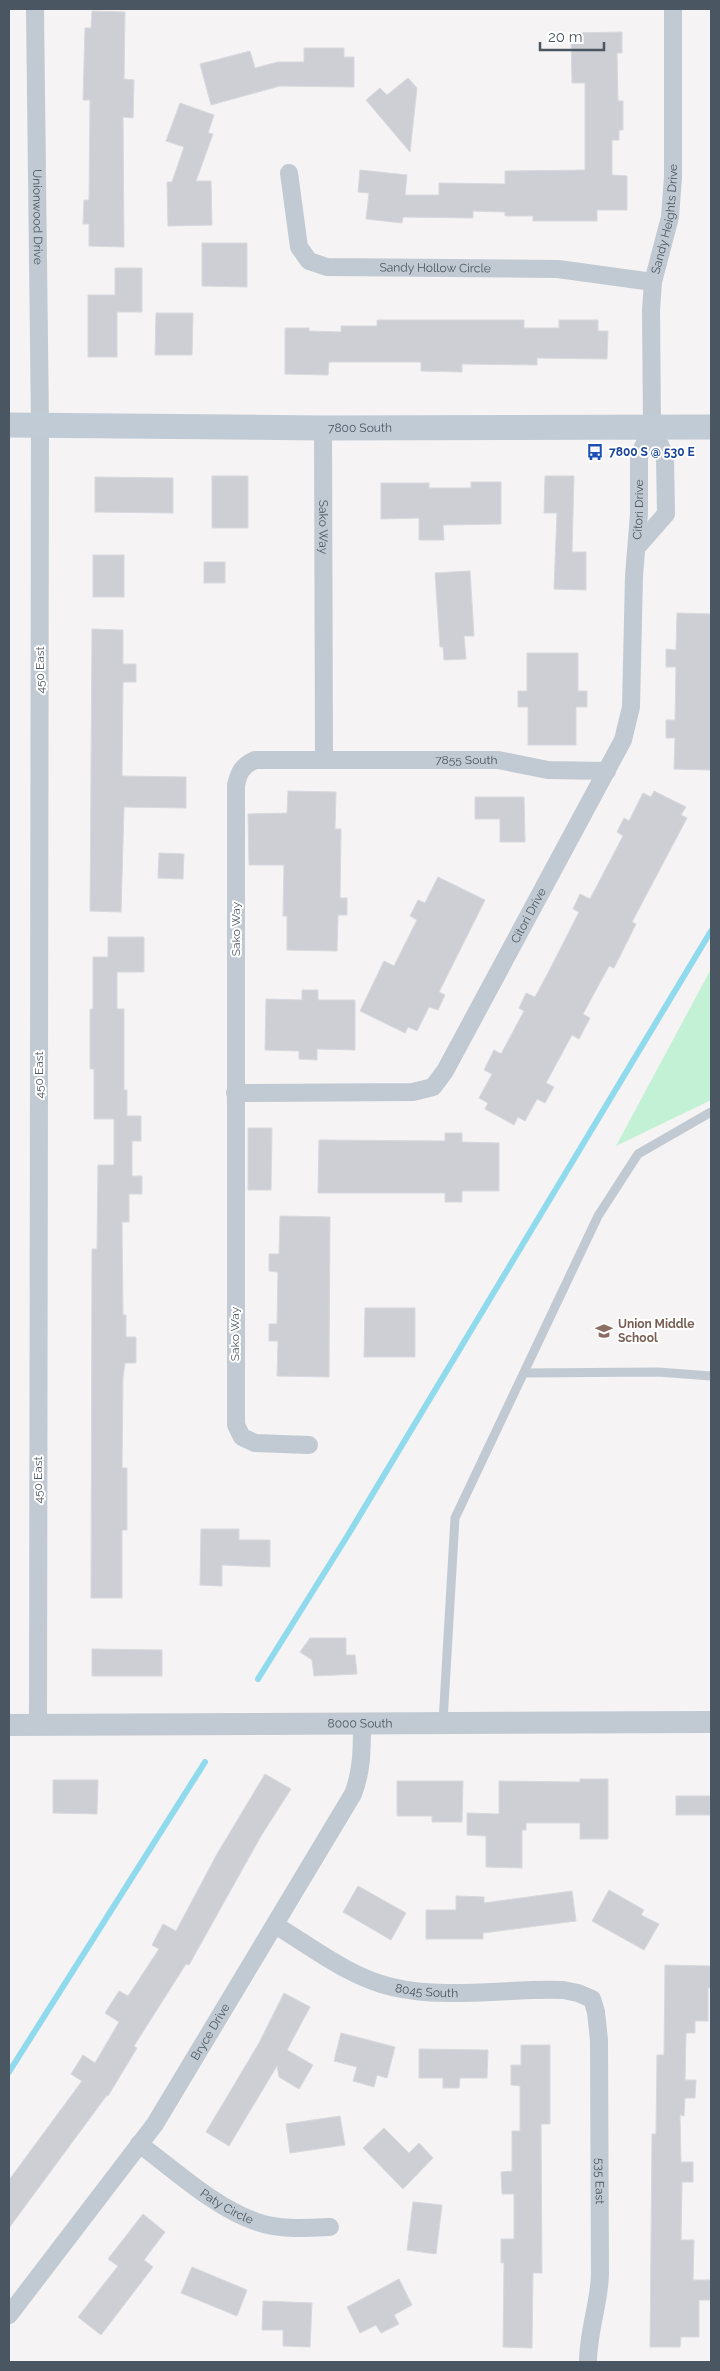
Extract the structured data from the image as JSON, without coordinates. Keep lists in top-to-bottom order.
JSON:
{
  "streets": {
    "main road": ["7800 South"],
    "street": [
      "Unionwood Drive",
      "Sandy Heights Drive",
      "Sandy Hollow Circle",
      "Citori Drive",
      "Sako Way",
      "450 East",
      "7855 South",
      "8000 South",
      "8045 South",
      "Bryce Drive",
      "535 East",
      "Paty Circle"
    ]
  },
  "crossings": [
    ["Unionwood Drive", "7800 South"],
    ["Unionwood Drive", "450 East"],
    ["Sandy Heights Drive", "Sandy Hollow Circle"],
    ["Sandy Heights Drive", "7800 South"],
    ["Sandy Heights Drive", "Citori Drive"],
    ["7800 South", "Citori Drive"],
    ["7800 South", "Sako Way"],
    ["7800 South", "450 East"],
    ["Citori Drive", "Sako Way"],
    ["Citori Drive", "7855 South"],
    ["Sako Way", "7855 South"],
    ["450 East", "8000 South"],
    ["8000 South", "Bryce Drive"],
    ["8045 South", "Bryce Drive"],
    ["8045 South", "535 East"],
    ["Bryce Drive", "Paty Circle"]
  ],
  "places": {
    "bus stop": ["7800 S @ 530 E"],
    "school or university": ["Union Middle School"]
  },
  "scale_bar": "20 m"
}
